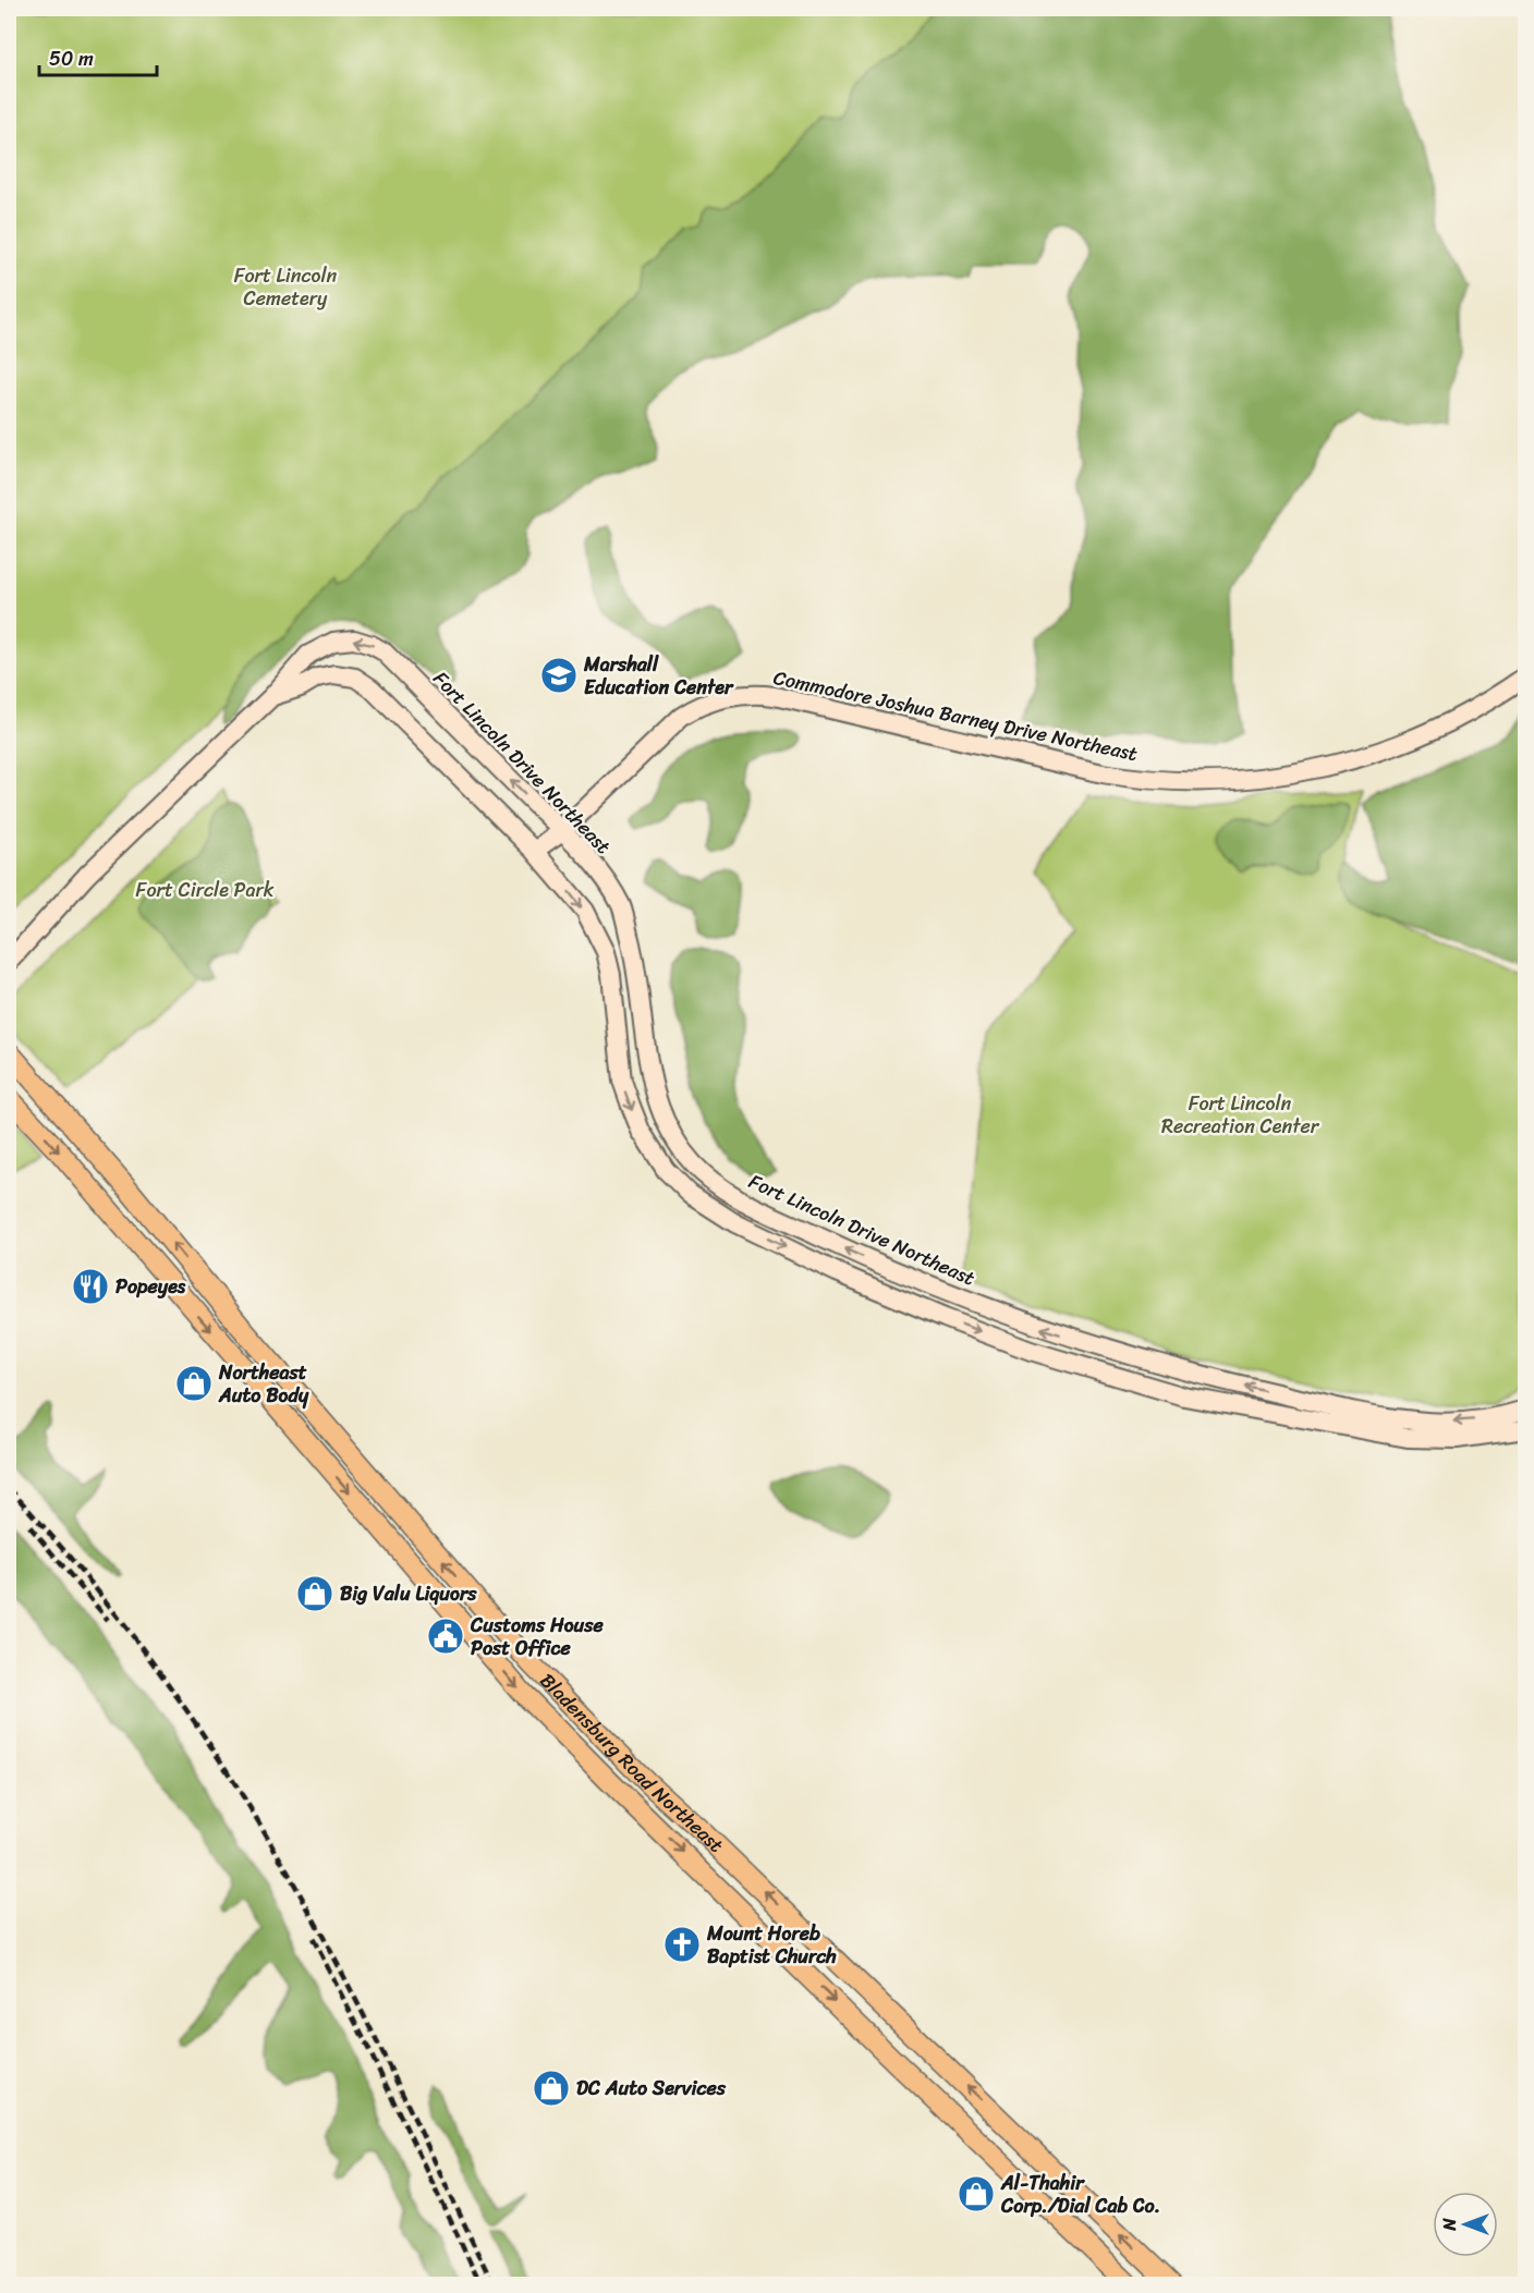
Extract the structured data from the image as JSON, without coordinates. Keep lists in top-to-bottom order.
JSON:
{
  "streets": {
    "main road": ["Bladensburg Road Northeast"],
    "street": ["Commodore Joshua Barney Drive Northeast", "Fort Lincoln Drive Northeast"]
  },
  "crossings": [
    ["Commodore Joshua Barney Drive Northeast", "Fort Lincoln Drive Northeast"]
  ],
  "parks": ["Fort Lincoln Cemetery", "Fort Circle Park", "Fort Lincoln Recreation Center"],
  "places": {
    "school or university": ["Marshall Education Center"],
    "restaurant": ["Popeyes"],
    "shop": [
      "Northeast Auto Body",
      "Big Valu Liquors",
      "DC Auto Services",
      "Al-Thahir Corp./Dial Cab Co."
    ],
    "public building": ["Customs House Post Office"],
    "church": ["Mount Horeb Baptist Church"]
  },
  "scale_bar": "50 m",
  "north": "left"
}
